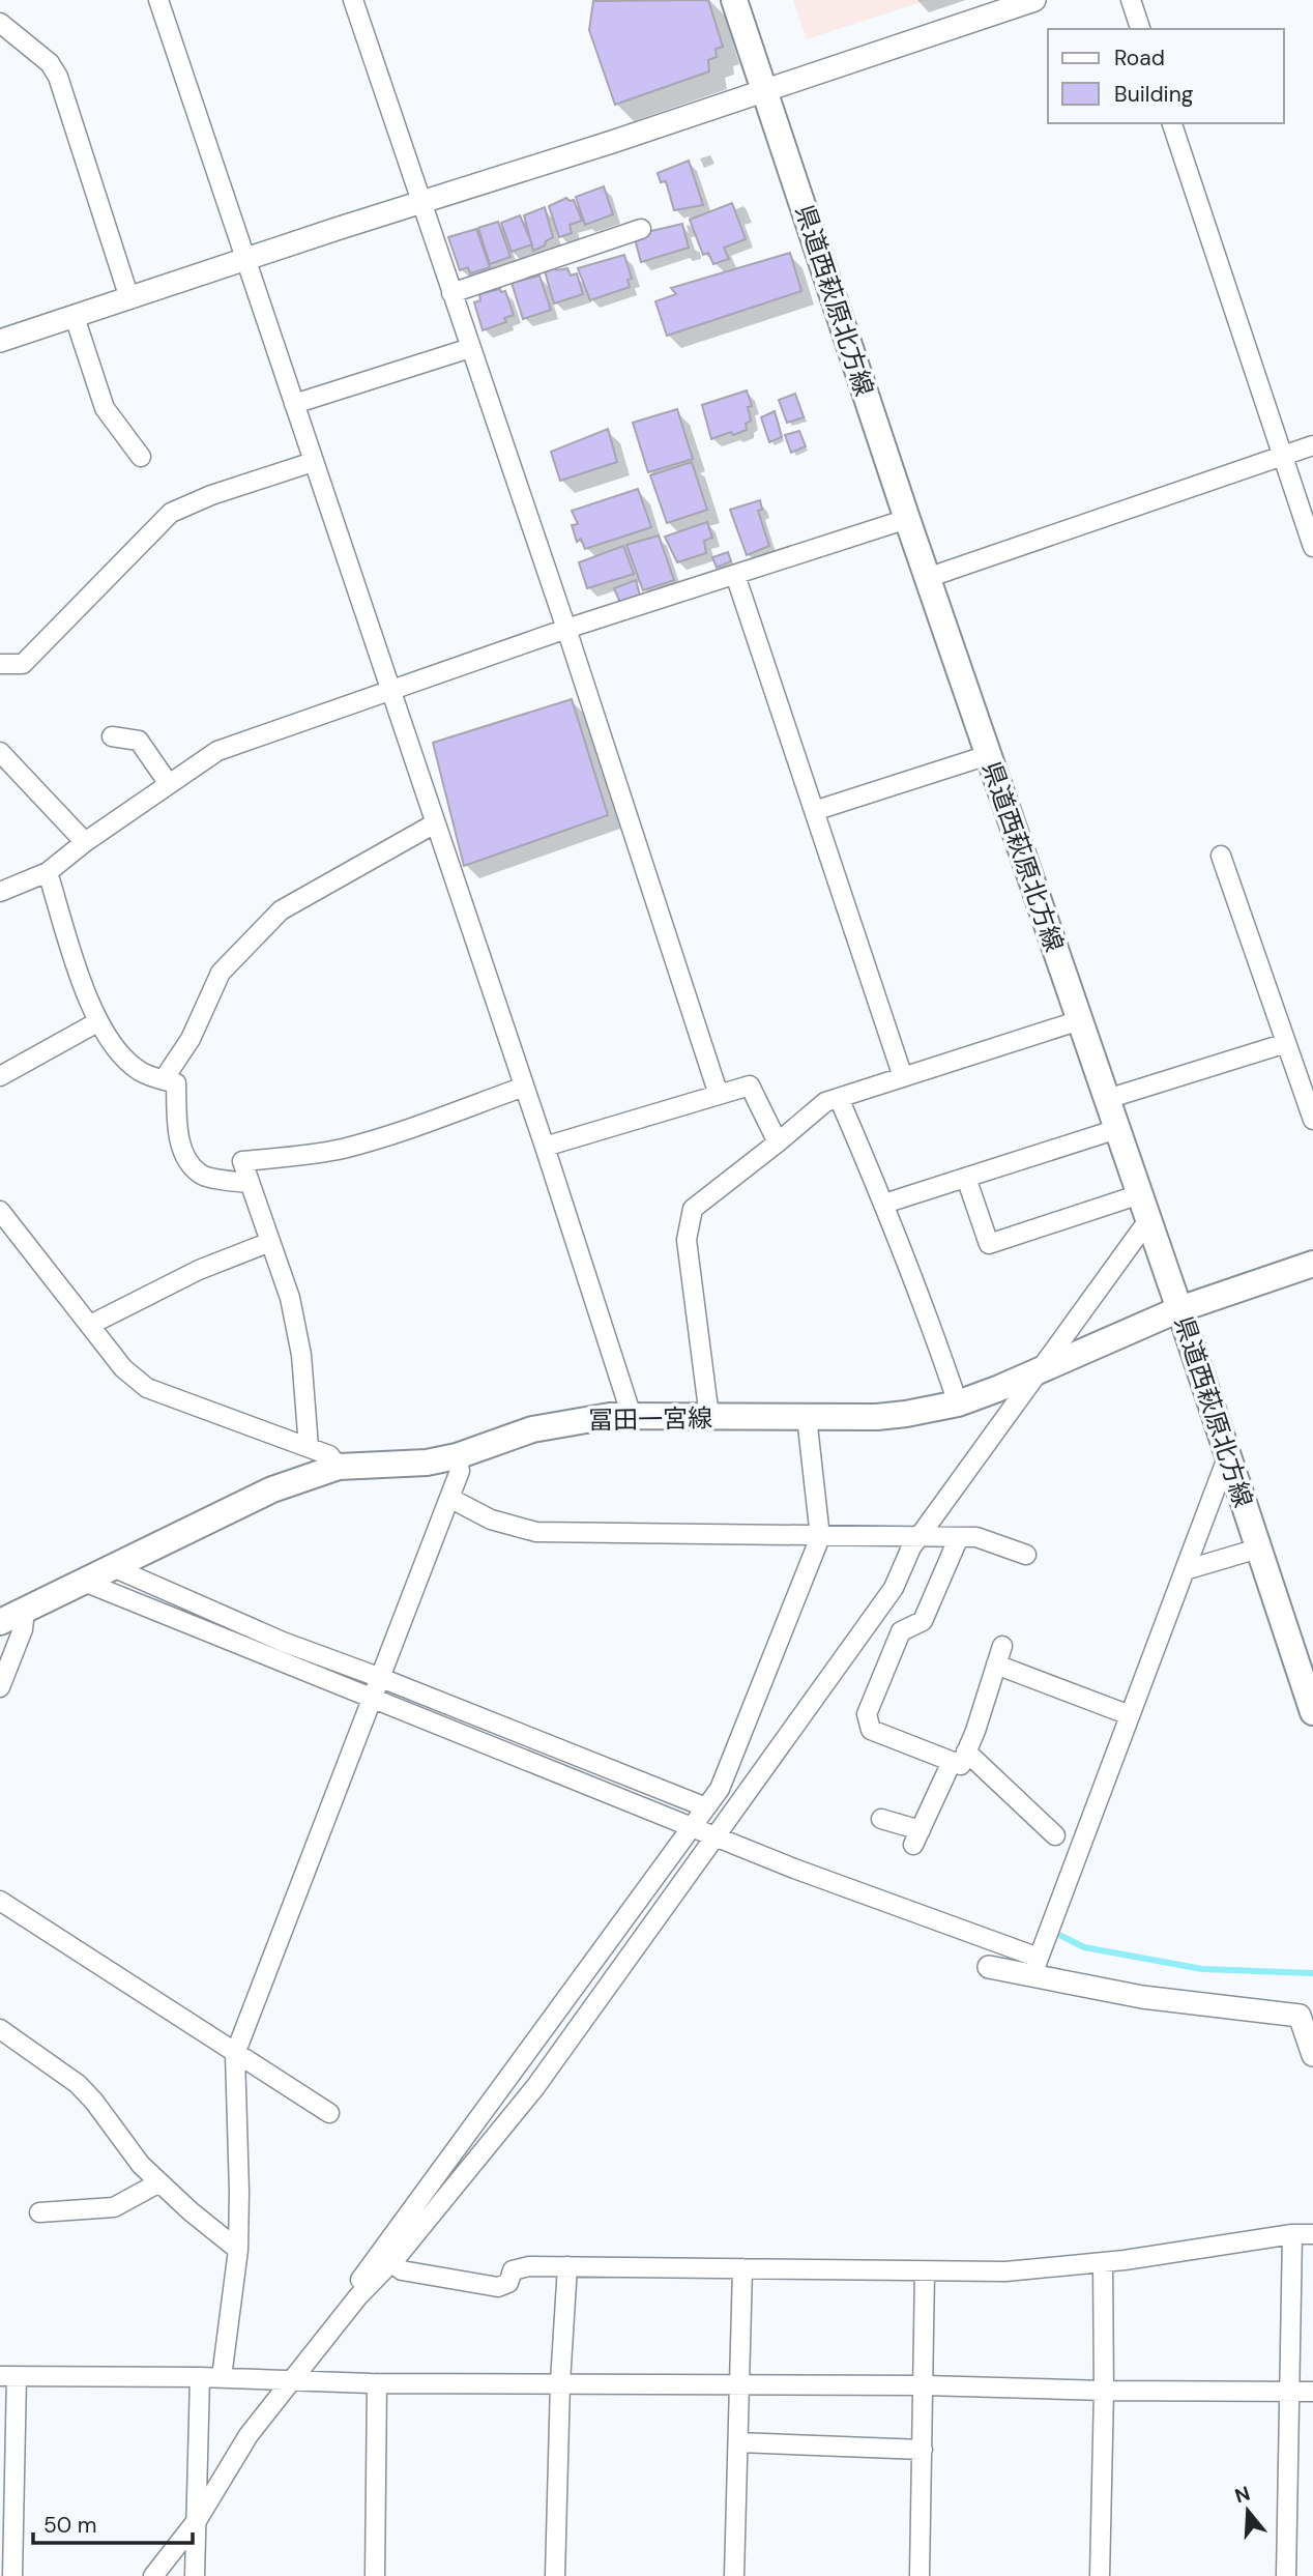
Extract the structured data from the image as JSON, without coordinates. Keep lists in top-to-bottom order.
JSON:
{
  "streets": {
    "main road": ["県道西萩原北方線", "冨田一宮線"]
  },
  "crossings": [
    ["県道西萩原北方線", "冨田一宮線"]
  ],
  "legend": ["Road", "Building"],
  "scale_bar": "50 m",
  "north": "top"
}
